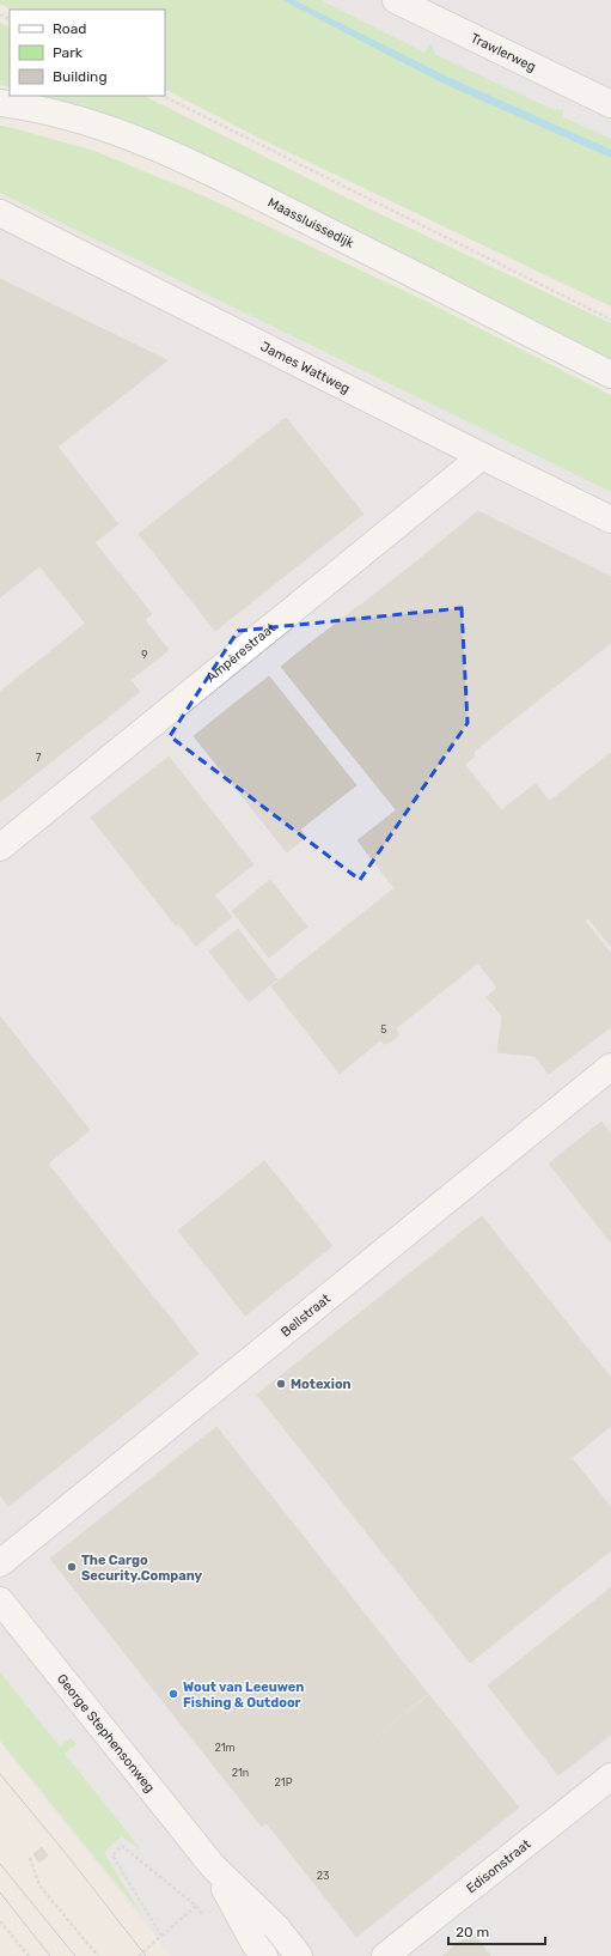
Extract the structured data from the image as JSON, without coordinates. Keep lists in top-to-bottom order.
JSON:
{
  "streets": {
    "street": [
      "Trawlerweg",
      "Maassluissedijk",
      "James Wattweg",
      "Ampèrestraat",
      "Bellstraat",
      "George Stephensonweg",
      "Edisonstraat"
    ]
  },
  "crossings": [
    ["James Wattweg", "Ampèrestraat"]
  ],
  "places": ["Motexion", "The Cargo Security.Company", "Wout van Leeuwen Fishing & Outdoor"],
  "house_numbers": [
    "9",
    "7",
    "5",
    "21m",
    "21n",
    "21P",
    "23"
  ],
  "legend": ["Road", "Park", "Building"],
  "scale_bar": "20 m"
}
